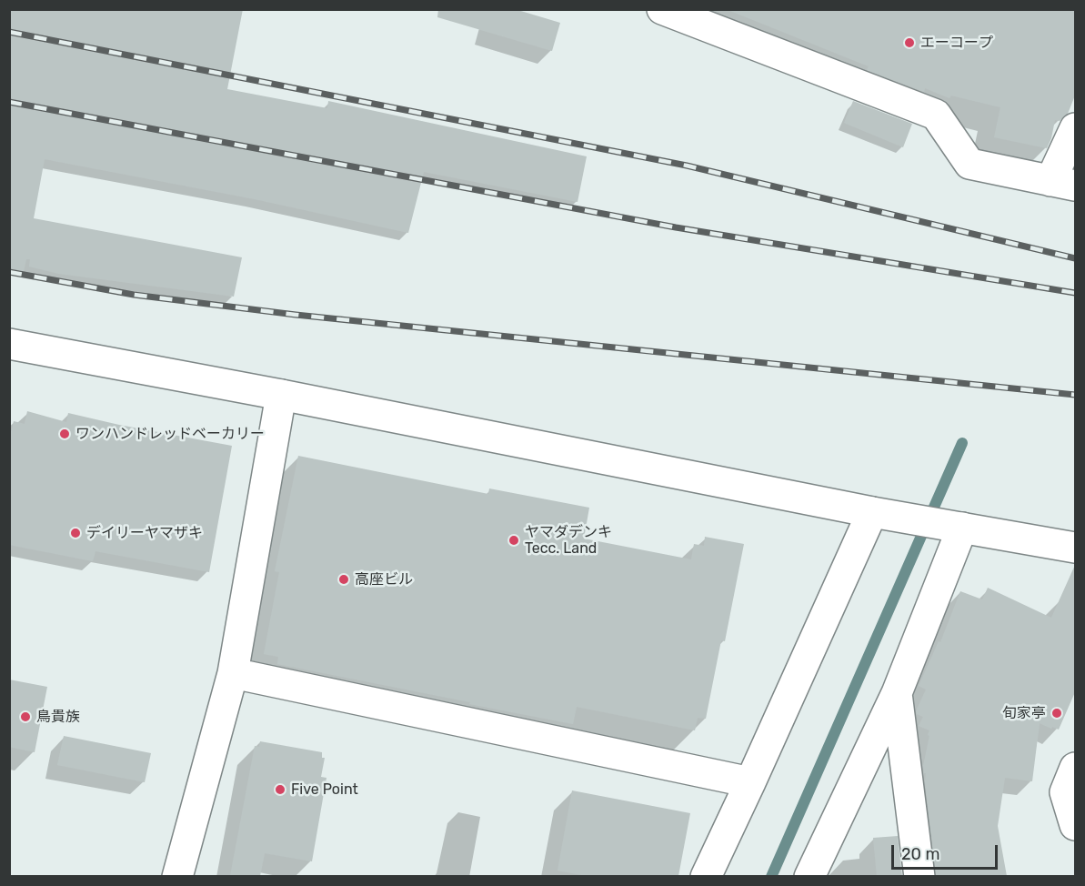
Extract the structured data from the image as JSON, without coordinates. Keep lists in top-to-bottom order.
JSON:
{
  "places": [
    "エーコープ",
    "ワンハンドレッドベーカリー",
    "デイリーヤマザキ",
    "ヤマダデンキ Tecc. Land",
    "高座ビル",
    "旬家亭",
    "鳥貴族",
    "Five Point"
  ],
  "scale_bar": "20 m"
}
